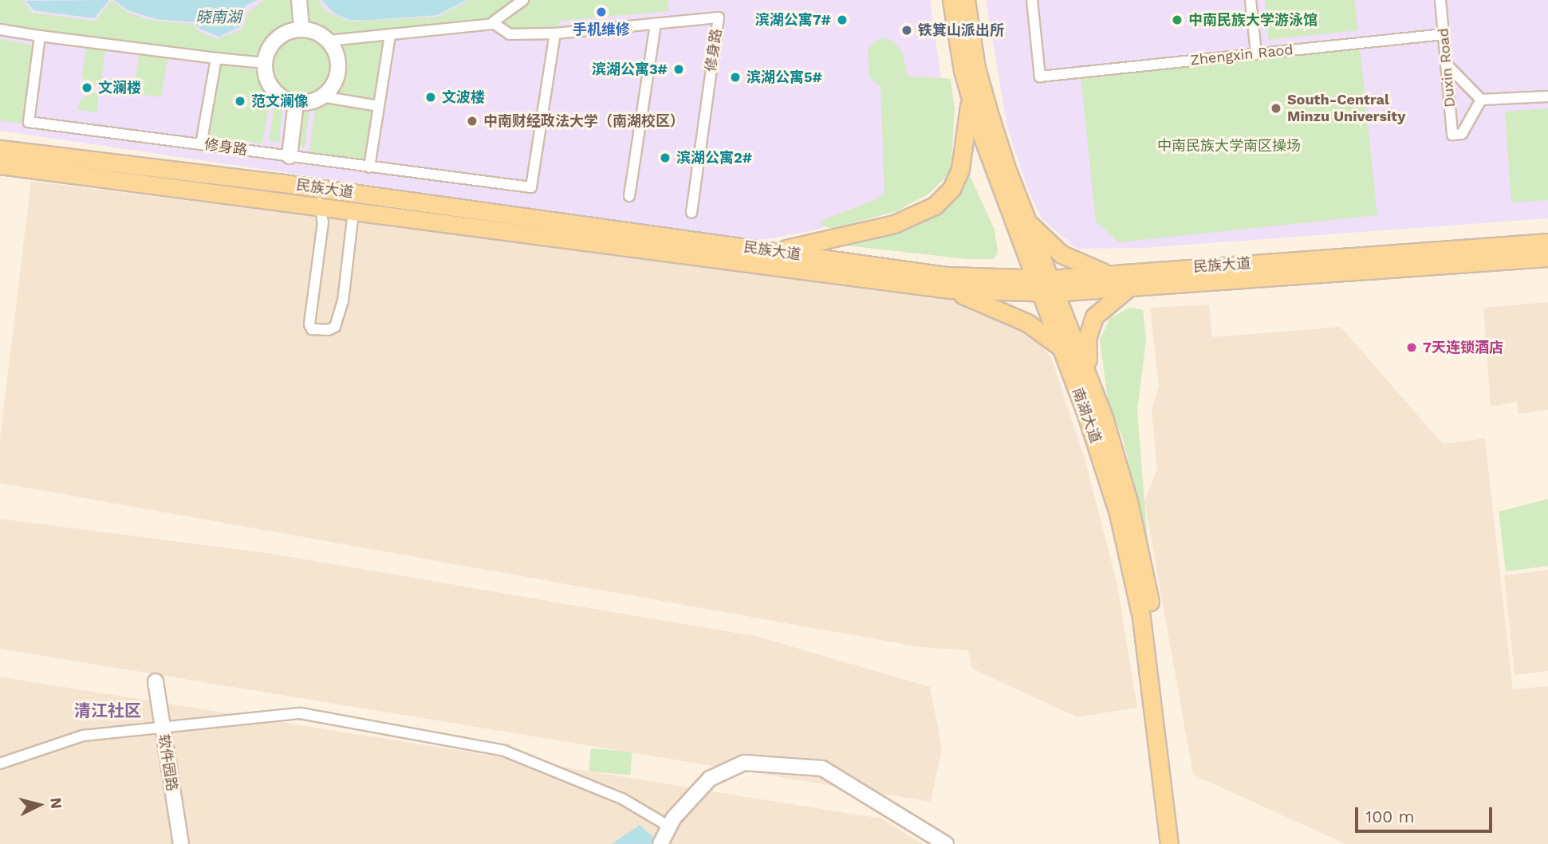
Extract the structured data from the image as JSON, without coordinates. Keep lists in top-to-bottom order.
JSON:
{
  "streets": {
    "main road": ["民族大道", "南湖大道", "软件园路"],
    "street": ["修身路", "Zhengxin Raod", "Duxin Road"]
  },
  "crossings": [
    ["Zhengxin Raod", "Duxin Road"],
    ["民族大道", "南湖大道"]
  ],
  "districts": ["清江社区"],
  "water": ["晓南湖"],
  "parks": ["中南民族大学南区操场"],
  "places": [
    "手机维修",
    "滨湖公寓7#",
    "中南民族大学游泳馆",
    "铁箕山派出所",
    "滨湖公寓3#",
    "滨湖公寓5#",
    "文澜楼",
    "文波楼",
    "范文澜像",
    "South-Central Minzu University",
    "中南财经政法大学（南湖校区）",
    "滨湖公寓2#",
    "7天连锁酒店"
  ],
  "scale_bar": "100 m",
  "north": "right"
}
